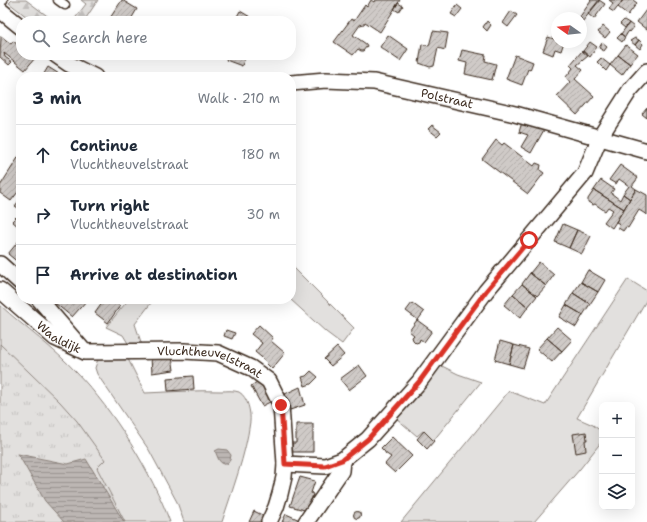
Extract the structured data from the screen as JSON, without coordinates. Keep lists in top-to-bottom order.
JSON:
{
  "streets": {
    "street": ["Polstraat", "Waaldijk", "Vluchtheuvelstraat"]
  },
  "crossings": [
    ["Waaldijk", "Vluchtheuvelstraat"]
  ],
  "north": "left",
  "page": {
    "search": "Search here",
    "heading": ["3 min", "Walk · 210 m"],
    "list": [
      ["Continue", "Vluchtheuvelstraat", "180 m"],
      ["Turn right", "Vluchtheuvelstraat", "30 m"],
      "Arrive at destination"
    ],
    "map_buttons": ["+", "−"]
  }
}
